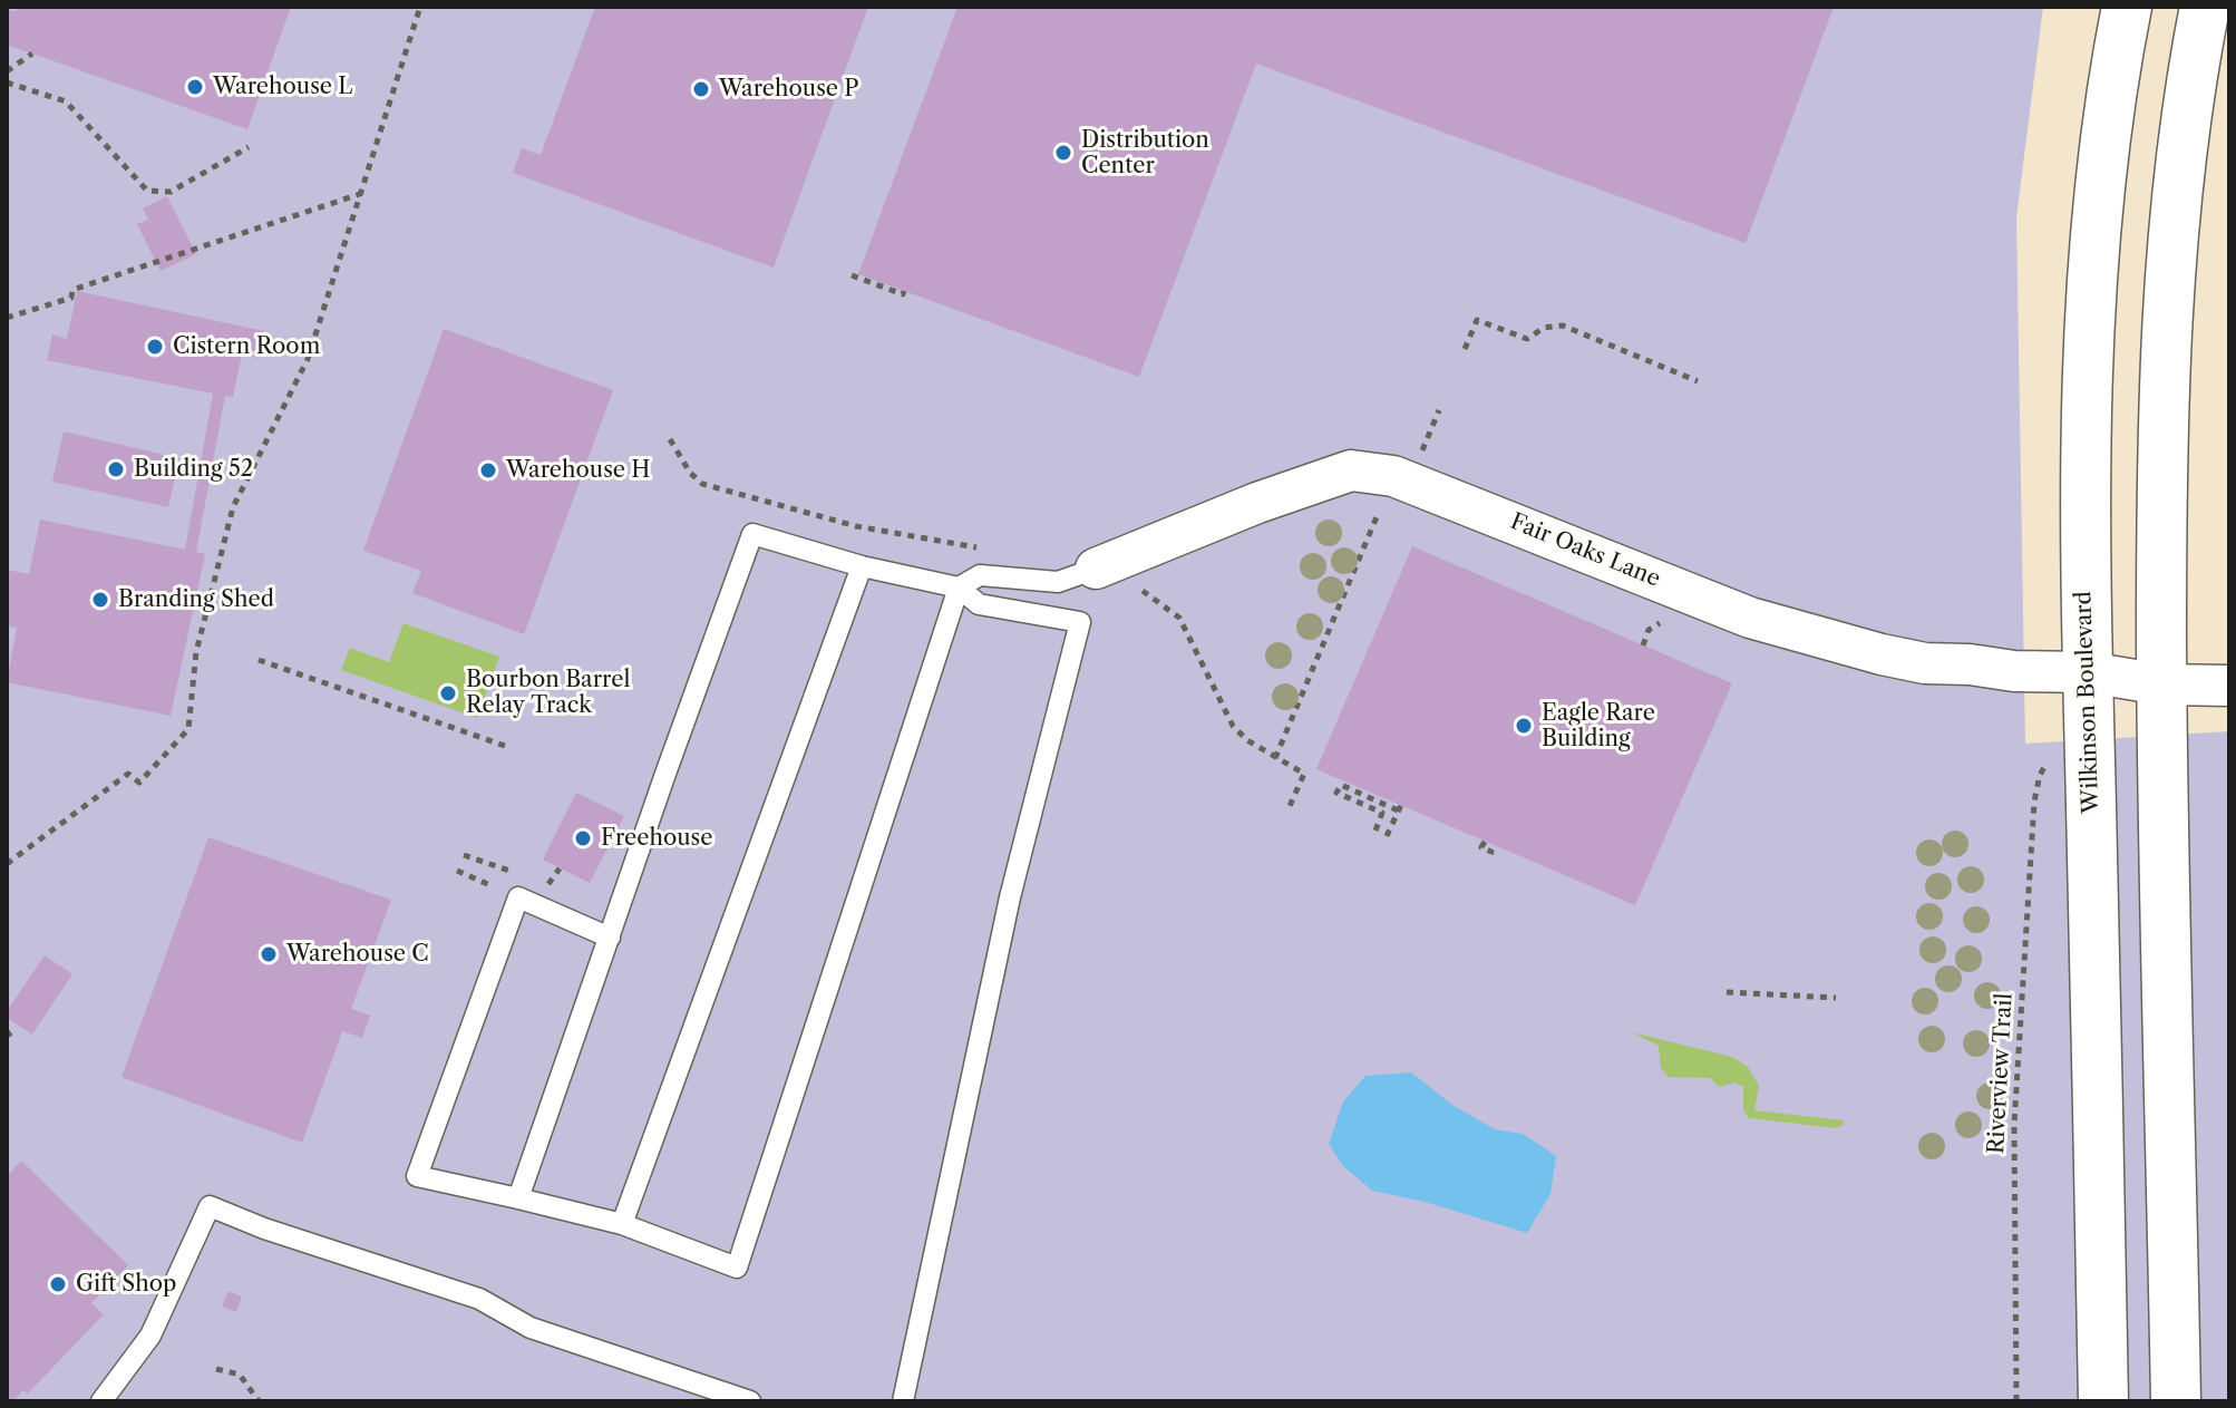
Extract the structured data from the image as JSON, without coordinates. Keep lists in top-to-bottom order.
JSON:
{
  "streets": {
    "highway": ["Wilkinson Boulevard"],
    "street": ["Fair Oaks Lane"],
    "path": ["Riverview Trail"]
  },
  "crossings": [
    ["Fair Oaks Lane", "Wilkinson Boulevard"]
  ],
  "places": [
    "Warehouse L",
    "Warehouse P",
    "Distribution Center",
    "Cistern Room",
    "Building 52",
    "Warehouse H",
    "Branding Shed",
    "Bourbon Barrel Relay Track",
    "Eagle Rare Building",
    "Freehouse",
    "Warehouse C",
    "Gift Shop"
  ]
}
